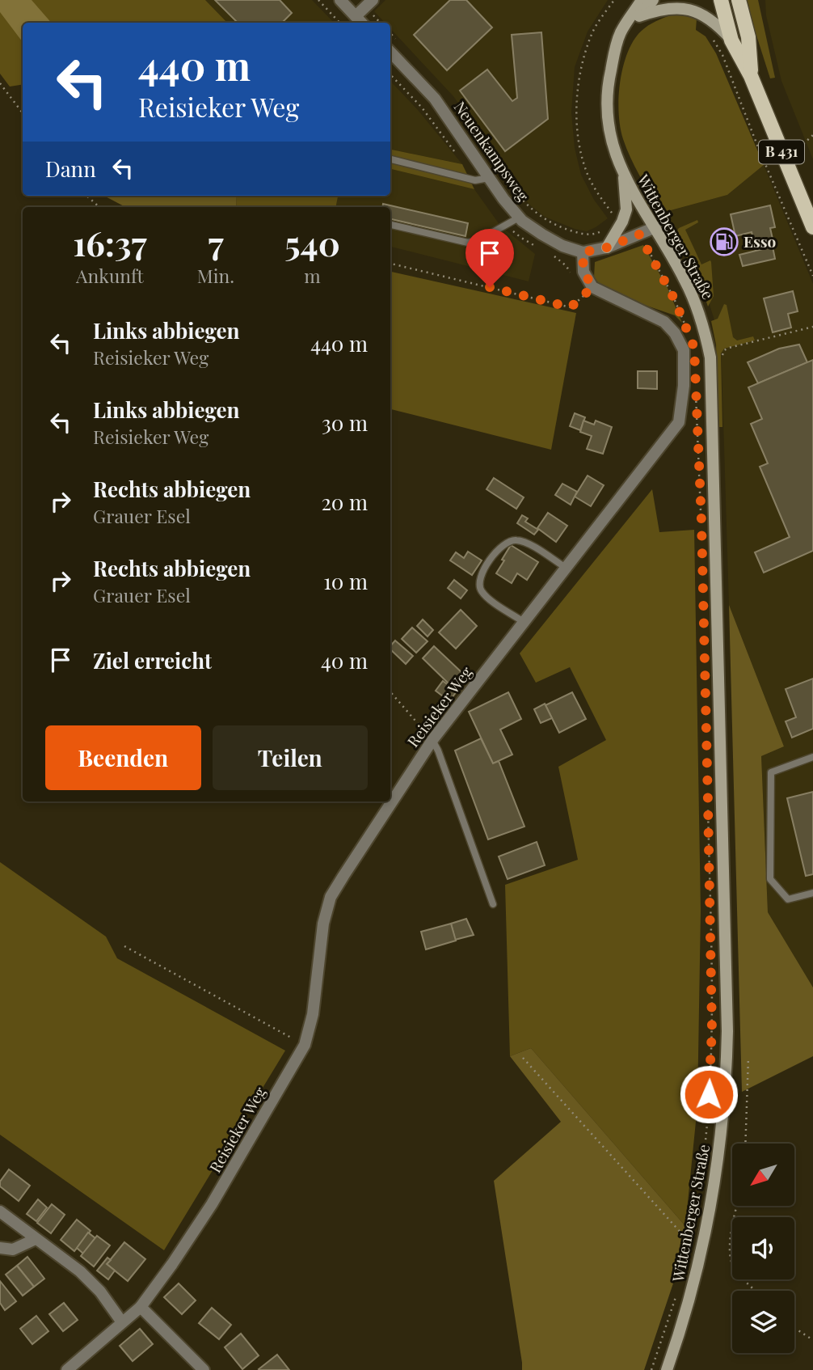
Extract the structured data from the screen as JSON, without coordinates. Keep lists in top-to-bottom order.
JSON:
{
  "streets": {
    "main road": ["B 431", "Wittenberger Straße"],
    "street": ["Neuenkampsweg", "Reisieker Weg"]
  },
  "places": {
    "fuel station": ["Esso"]
  },
  "north": "bottom left",
  "page": {
    "turn": ["440 m", "Reisieker Weg"],
    "then": "Dann",
    "eta": [
      "16:37",
      "Ankunft",
      "7",
      "Min.",
      "540",
      "m"
    ],
    "list": [
      {
        "name": "Links abbiegen",
        "note": "Reisieker Weg",
        "value": "440 m"
      },
      {
        "name": "Links abbiegen",
        "note": "Reisieker Weg",
        "value": "30 m"
      },
      {
        "name": "Rechts abbiegen",
        "note": "Grauer Esel",
        "value": "20 m"
      },
      {
        "name": "Rechts abbiegen",
        "note": "Grauer Esel",
        "value": "10 m"
      },
      {
        "name": "Ziel erreicht",
        "value": "40 m"
      }
    ],
    "buttons": ["Beenden", "Teilen"]
  }
}
